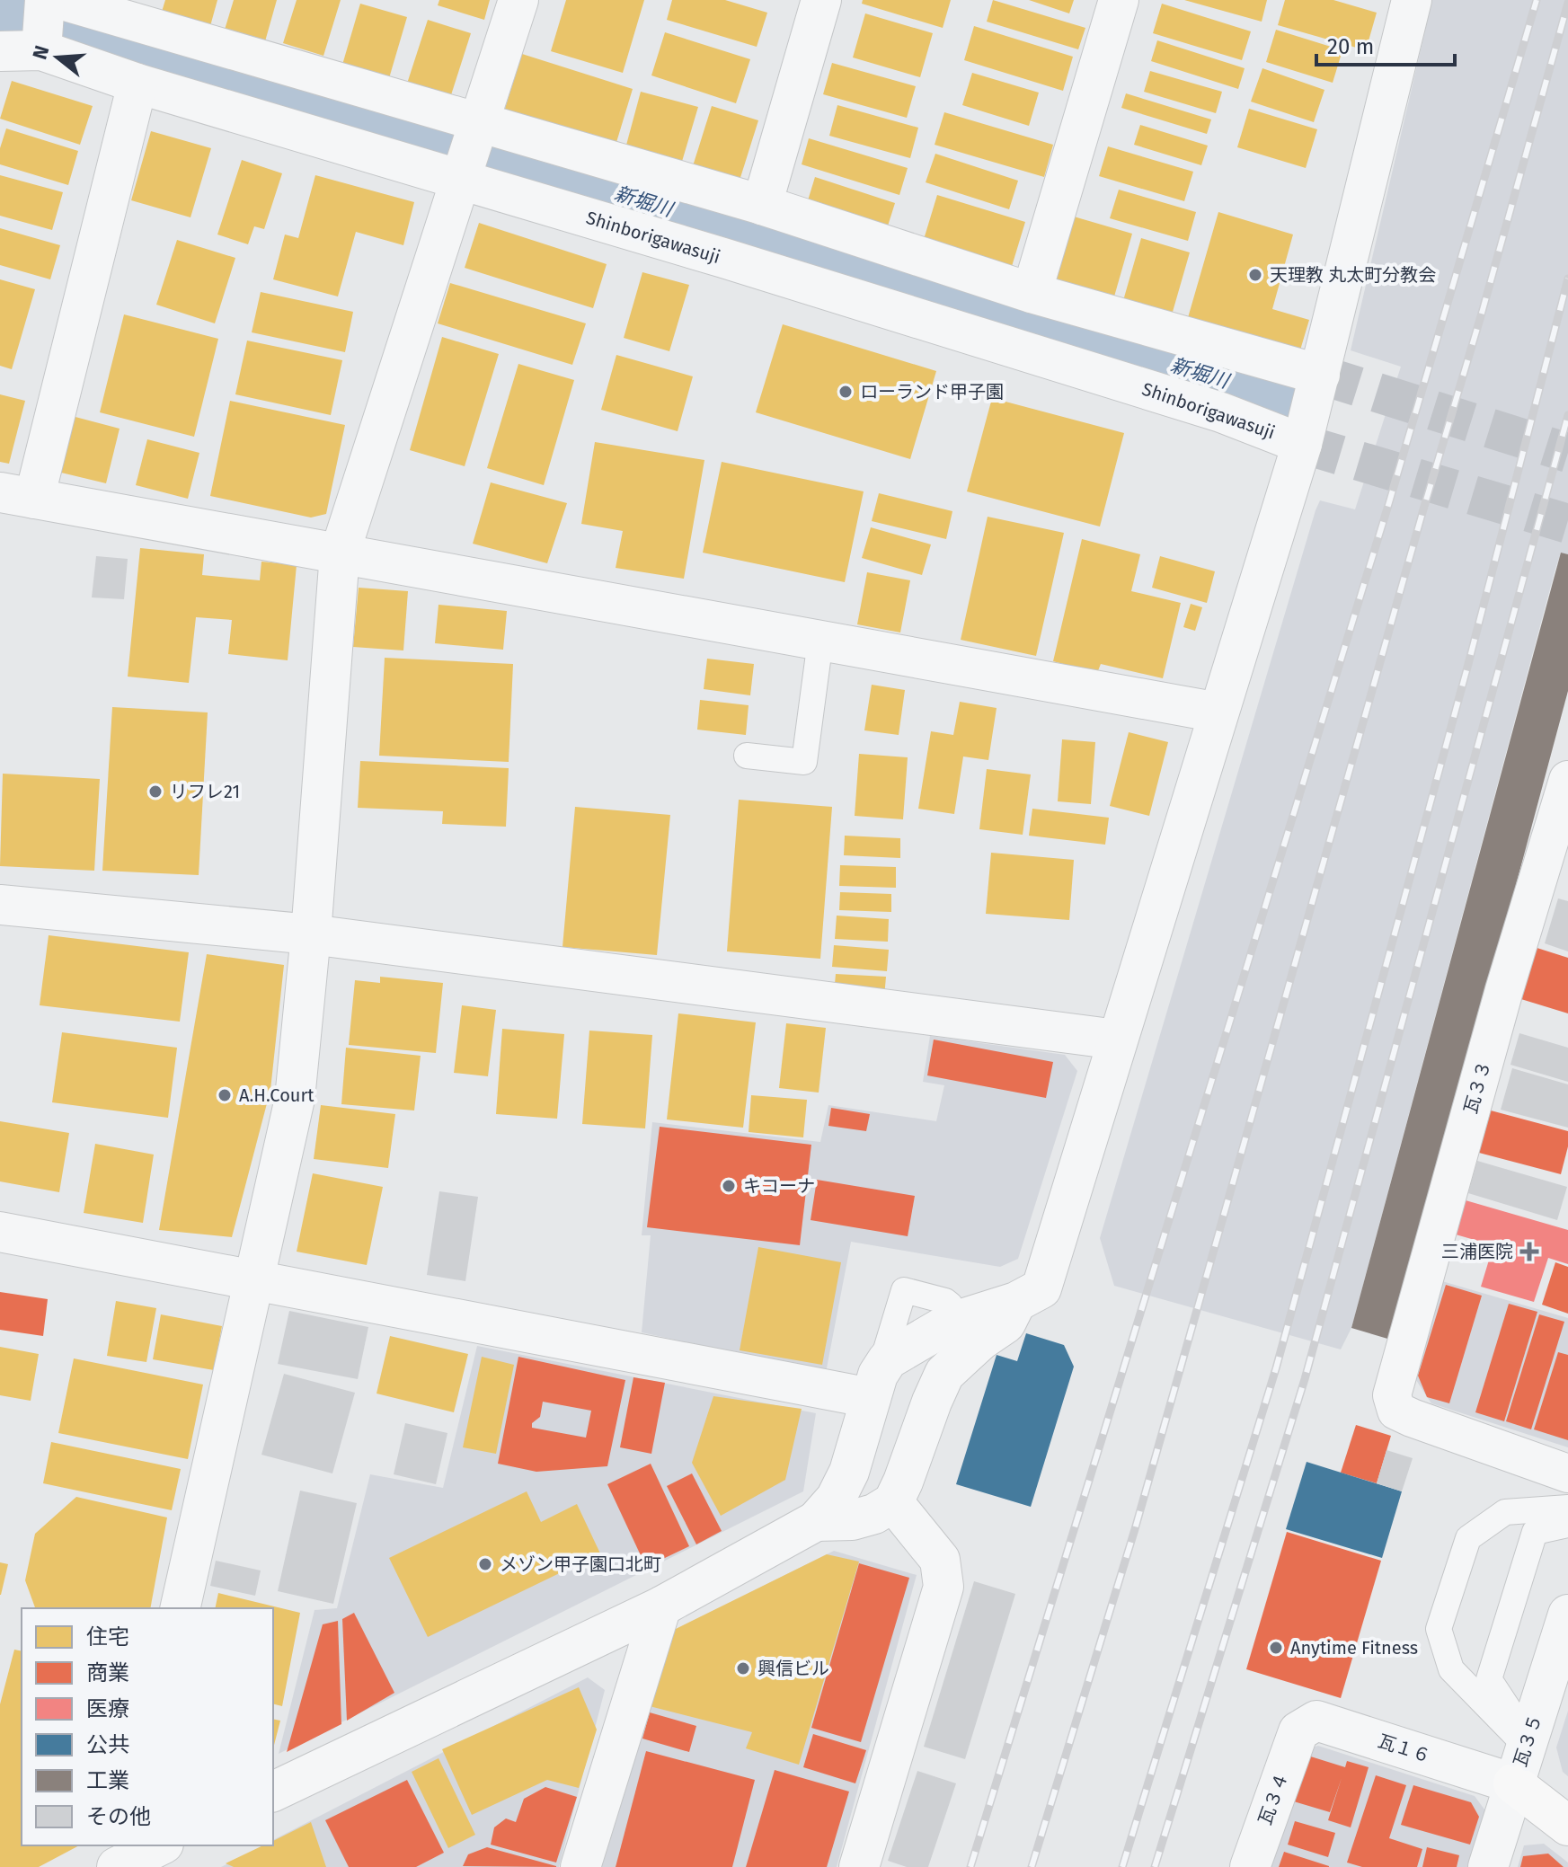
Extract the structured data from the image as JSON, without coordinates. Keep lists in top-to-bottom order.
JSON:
{
  "streets": {
    "street": [
      "Shinborigawasuji",
      "瓦３３",
      "瓦３５",
      "瓦１６",
      "瓦３４"
    ]
  },
  "crossings": [
    ["瓦３５", "瓦１６"],
    ["瓦１６", "瓦３４"]
  ],
  "water": ["新堀川"],
  "places": {
    "other": [
      "天理教 丸太町分教会",
      "ローランド甲子園",
      "リフレ21",
      "A.H.Court",
      "キコーナ",
      "メゾン甲子園口北町",
      "Anytime Fitness",
      "興信ビル"
    ],
    "health": ["三浦医院"]
  },
  "legend": [
    "住宅",
    "商業",
    "医療",
    "公共",
    "工業",
    "その他"
  ],
  "scale_bar": "20 m",
  "north": "left"
}
